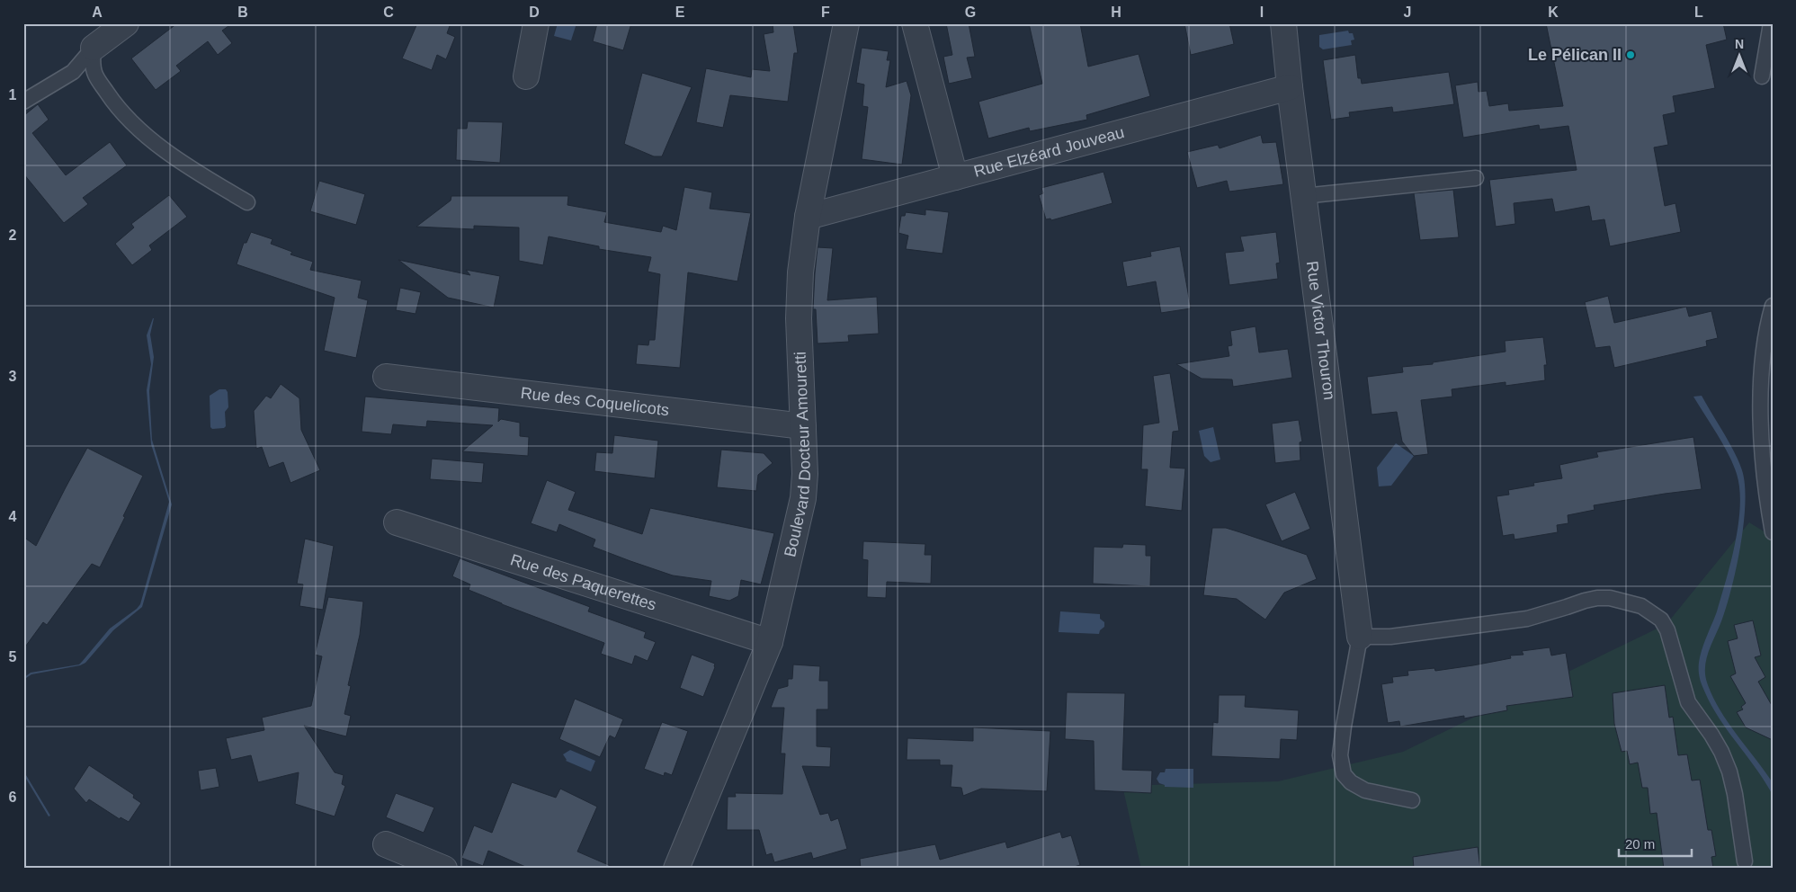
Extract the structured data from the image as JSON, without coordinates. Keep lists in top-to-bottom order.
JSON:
{
  "streets": {
    "street": [
      "Rue Elzéard Jouveau",
      "Rue Victor Thouron",
      "Rue des Coquelicots",
      "Boulevard Docteur Amouretti",
      "Rue des Paquerettes"
    ]
  },
  "crossings": [
    ["Rue Elzéard Jouveau", "Rue Victor Thouron"],
    ["Rue Elzéard Jouveau", "Boulevard Docteur Amouretti"],
    ["Rue des Coquelicots", "Boulevard Docteur Amouretti"],
    ["Boulevard Docteur Amouretti", "Rue des Paquerettes"]
  ],
  "places": ["Le Pélican II"],
  "scale_bar": "20 m",
  "north": "top",
  "grid": {
    "columns": [
      "A",
      "B",
      "C",
      "D",
      "E",
      "F",
      "G",
      "H",
      "I",
      "J",
      "K",
      "L"
    ],
    "rows": [
      "1",
      "2",
      "3",
      "4",
      "5",
      "6"
    ]
  }
}
